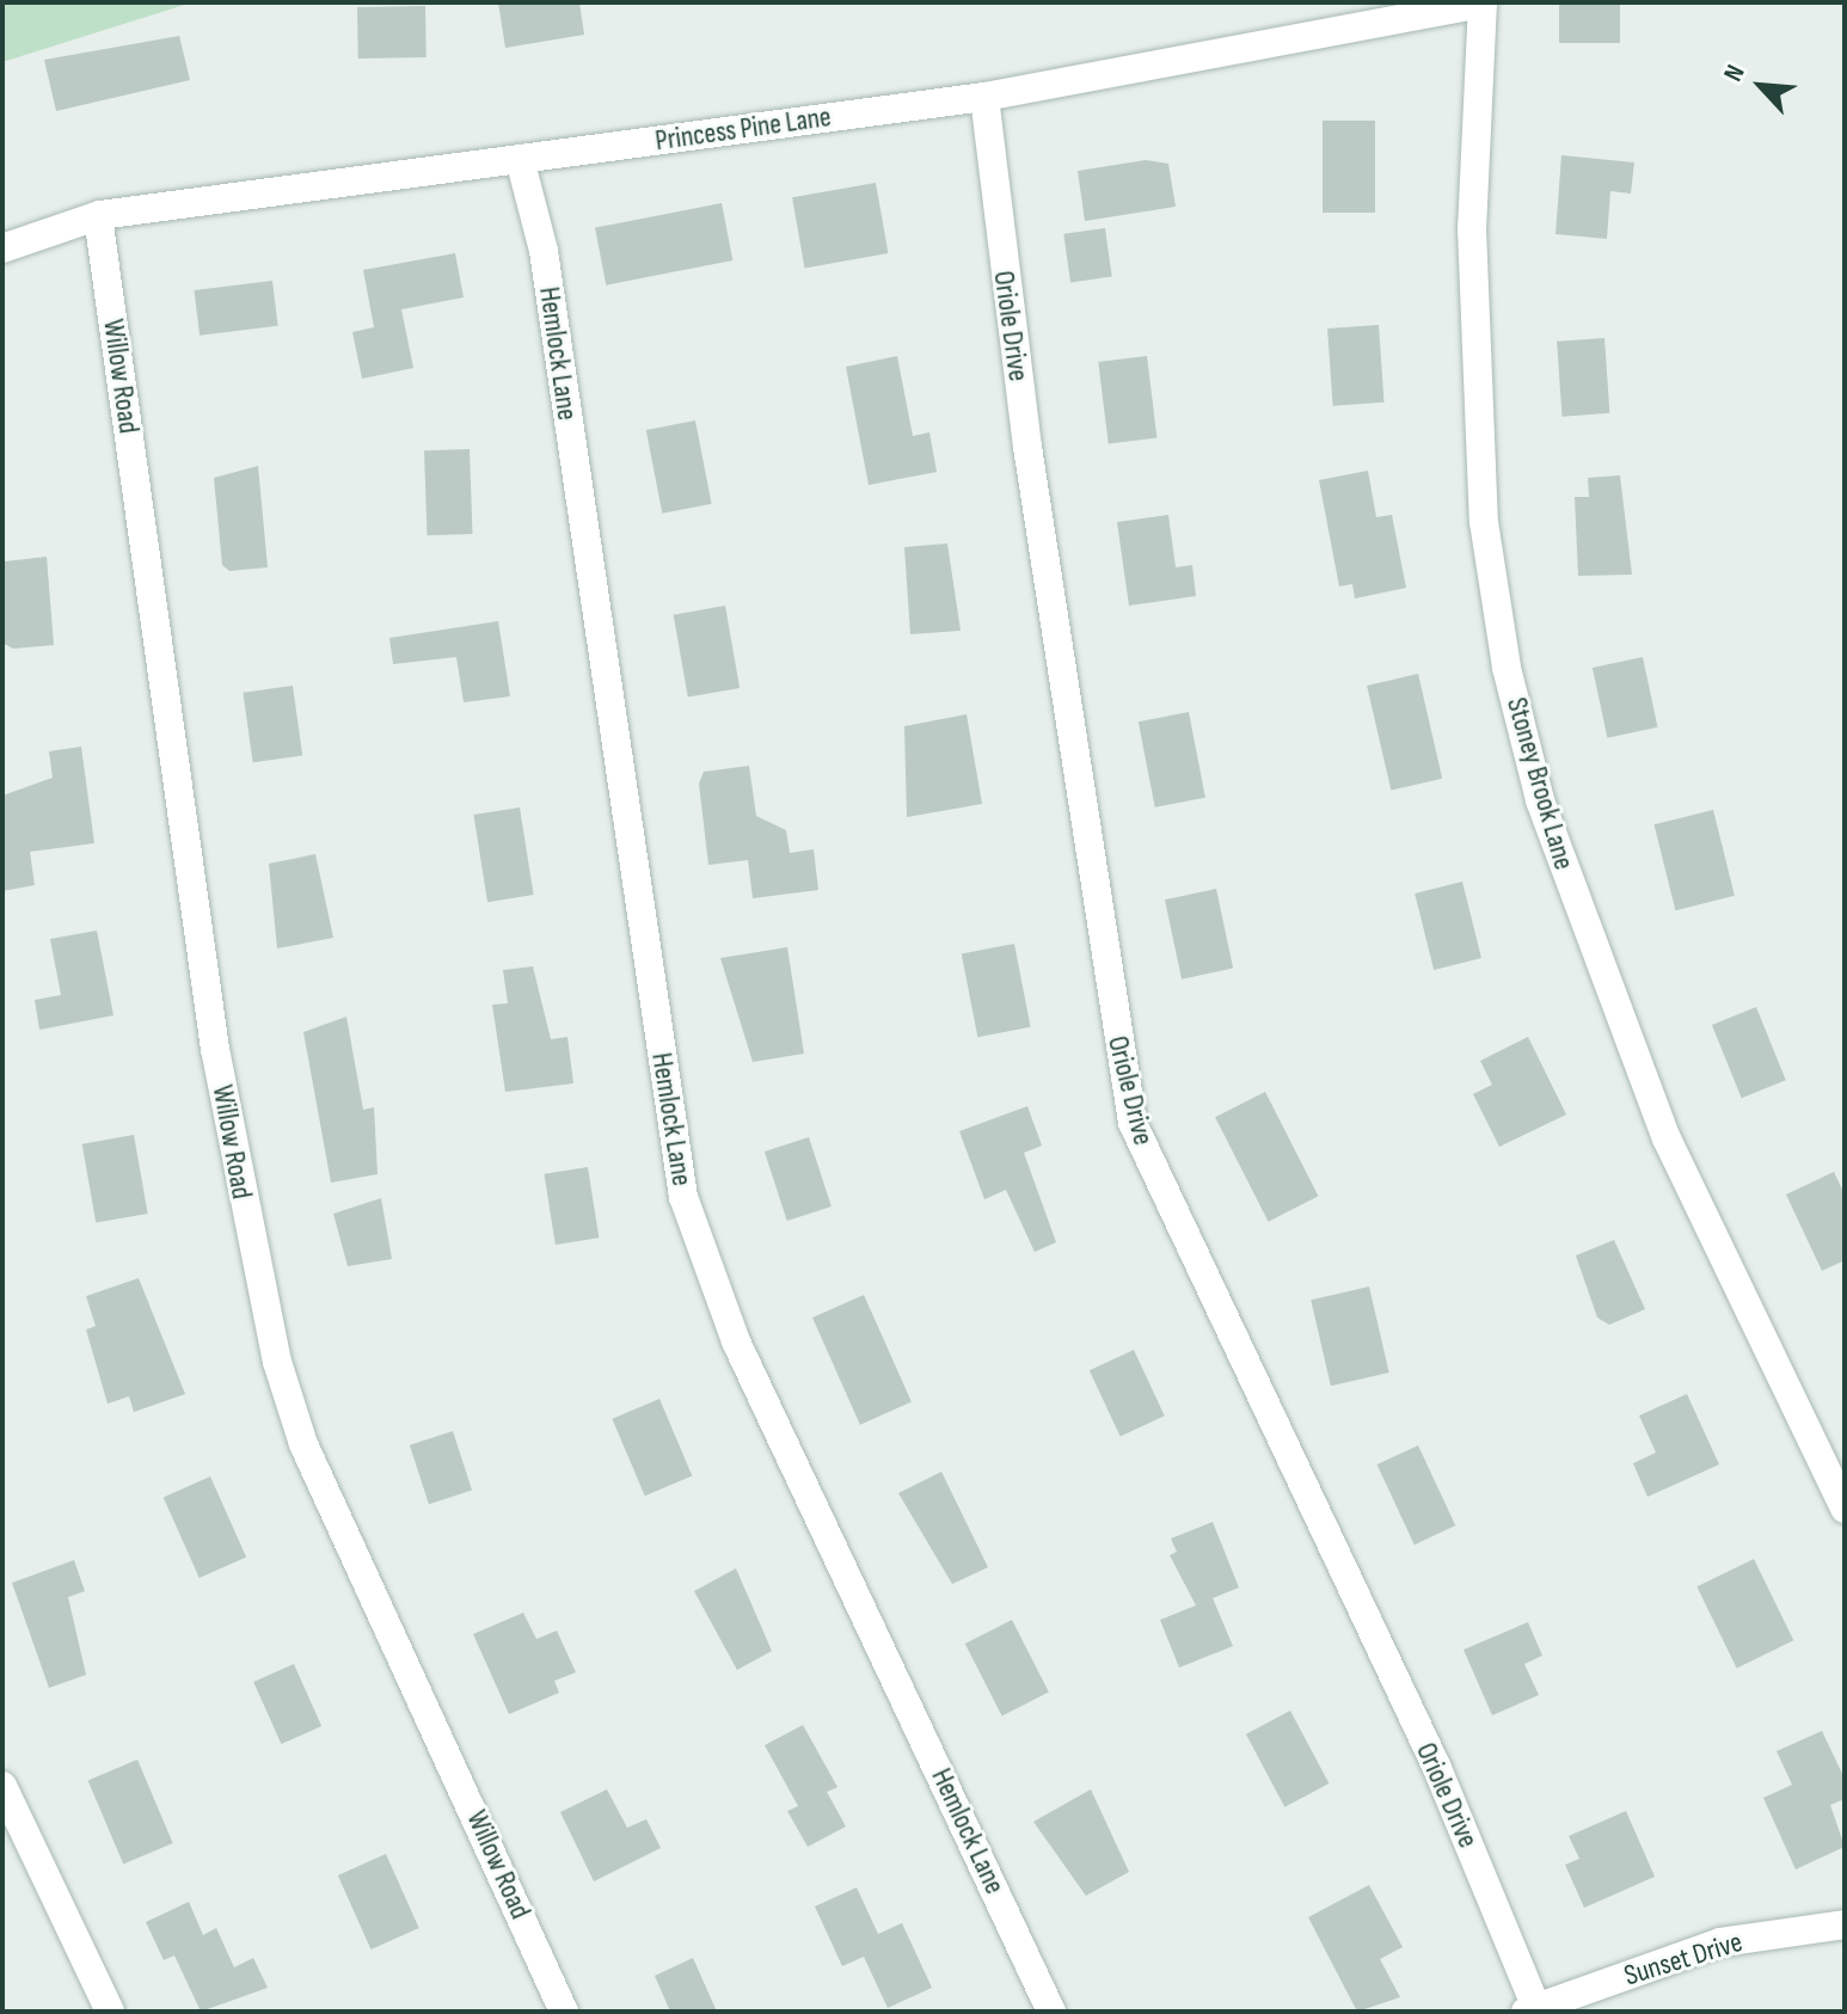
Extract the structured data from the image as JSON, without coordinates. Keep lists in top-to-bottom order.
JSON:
{
  "streets": {
    "street": [
      "Princess Pine Lane",
      "Oriole Drive",
      "Hemlock Lane",
      "Willow Road",
      "Stoney Brook Lane",
      "Sunset Drive"
    ]
  },
  "crossings": [
    ["Princess Pine Lane", "Oriole Drive"],
    ["Princess Pine Lane", "Hemlock Lane"],
    ["Princess Pine Lane", "Willow Road"],
    ["Princess Pine Lane", "Stoney Brook Lane"],
    ["Oriole Drive", "Sunset Drive"]
  ],
  "north": "top left"
}
